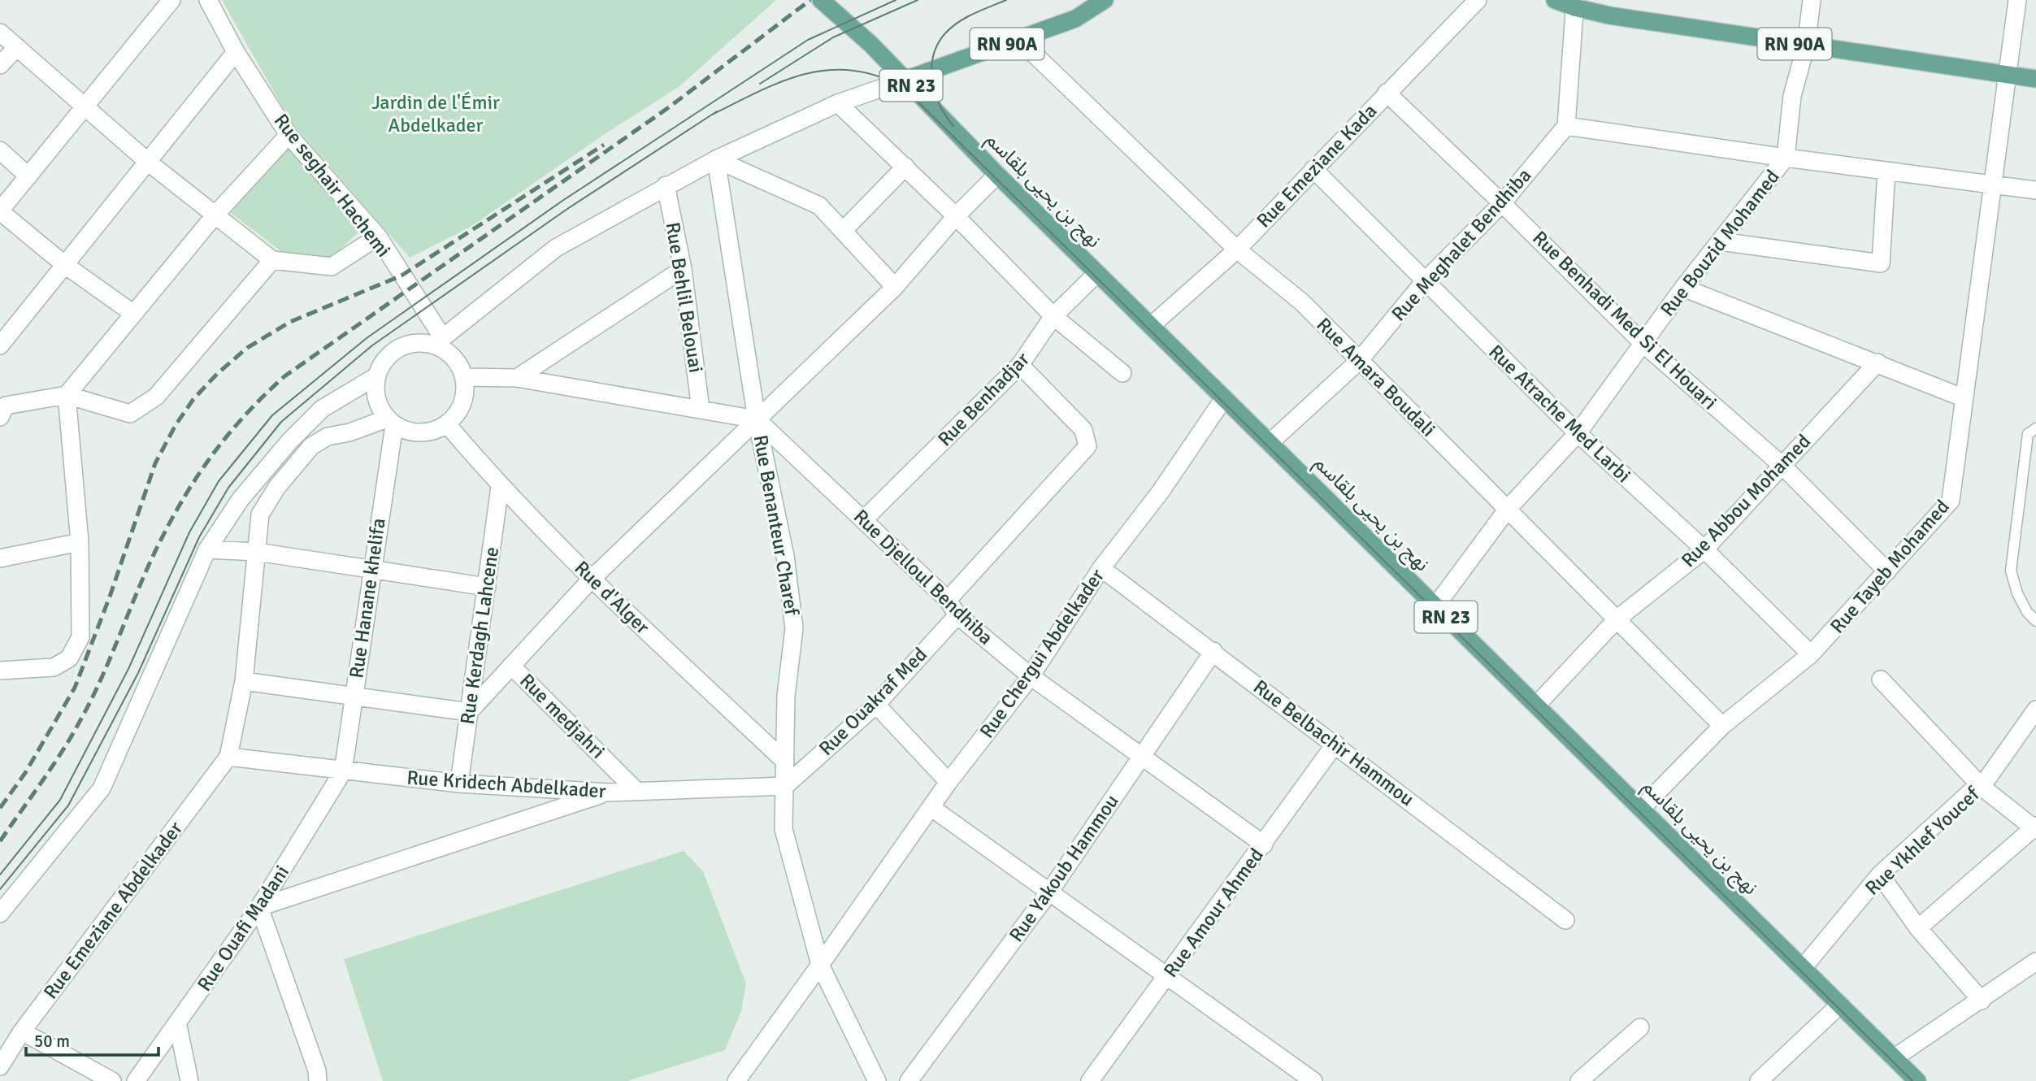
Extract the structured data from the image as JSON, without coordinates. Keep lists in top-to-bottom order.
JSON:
{
  "streets": {
    "main road": ["RN 90A", "RN 23", "نهج بن يحيى بلقاسم"],
    "street": [
      "Rue Emeziane Kada",
      "Rue seghair Hachemi",
      "Rue Bouzid Mohamed",
      "Rue Meghalet Bendhiba",
      "Rue Behlil Belouai",
      "Rue Benhadi Med Si El Houari",
      "Rue Amara Boudali",
      "Rue Benhadjar",
      "Rue Atrache Med Larbi",
      "Rue Abbou Mohamed",
      "Rue Benanteur Charef",
      "Rue Tayeb Mohamed",
      "Rue Djelloul Bendhiba",
      "Rue d'Alger",
      "Rue Hanane khelifa",
      "Rue Kerdagh Lahcene",
      "Rue Chergui Abdelkader",
      "Rue Ouakraf Med",
      "Rue medjahri",
      "Rue Belbachir Hammou",
      "Rue Kridech Abdelkader",
      "Rue Ykhlef Youcef",
      "Rue Yakoub Hammou",
      "Rue Emeziane Abdelkader",
      "Rue Amour Ahmed",
      "Rue Ouafi Madani"
    ]
  },
  "crossings": [
    ["RN 90A", "نهج بن يحيى بلقاسم"],
    ["RN 90A", "Rue Bouzid Mohamed"],
    ["RN 90A", "Rue Amara Boudali"],
    ["RN 90A", "Rue Tayeb Mohamed"],
    ["Rue Emeziane Kada", "نهج بن يحيى بلقاسم"],
    ["Rue Emeziane Kada", "Rue Benhadi Med Si El Houari"],
    ["Rue Emeziane Kada", "Rue Amara Boudali"],
    ["Rue Emeziane Kada", "Rue Atrache Med Larbi"],
    ["Rue seghair Hachemi", "Rue d'Alger"],
    ["Rue seghair Hachemi", "Rue Hanane khelifa"],
    ["نهج بن يحيى بلقاسم", "Rue Bouzid Mohamed"],
    ["نهج بن يحيى بلقاسم", "Rue Meghalet Bendhiba"],
    ["نهج بن يحيى بلقاسم", "Rue Benhadjar"],
    ["نهج بن يحيى بلقاسم", "Rue Abbou Mohamed"],
    ["نهج بن يحيى بلقاسم", "Rue Tayeb Mohamed"],
    ["نهج بن يحيى بلقاسم", "Rue Chergui Abdelkader"],
    ["نهج بن يحيى بلقاسم", "Rue Ykhlef Youcef"],
    ["Rue Bouzid Mohamed", "Rue Benhadi Med Si El Houari"],
    ["Rue Bouzid Mohamed", "Rue Amara Boudali"],
    ["Rue Bouzid Mohamed", "Rue Atrache Med Larbi"],
    ["Rue Meghalet Bendhiba", "Rue Benhadi Med Si El Houari"],
    ["Rue Meghalet Bendhiba", "Rue Amara Boudali"],
    ["Rue Meghalet Bendhiba", "Rue Atrache Med Larbi"],
    ["Rue Benhadi Med Si El Houari", "Rue Abbou Mohamed"],
    ["Rue Benhadi Med Si El Houari", "Rue Tayeb Mohamed"],
    ["Rue Amara Boudali", "Rue Abbou Mohamed"],
    ["Rue Amara Boudali", "Rue Tayeb Mohamed"],
    ["Rue Benhadjar", "Rue Djelloul Bendhiba"],
    ["Rue Atrache Med Larbi", "Rue Abbou Mohamed"],
    ["Rue Atrache Med Larbi", "Rue Tayeb Mohamed"],
    ["Rue Benanteur Charef", "Rue Djelloul Bendhiba"],
    ["Rue Benanteur Charef", "Rue d'Alger"],
    ["Rue Benanteur Charef", "Rue Chergui Abdelkader"],
    ["Rue Benanteur Charef", "Rue Ouakraf Med"],
    ["Rue Benanteur Charef", "Rue Kridech Abdelkader"],
    ["Rue Djelloul Bendhiba", "Rue Chergui Abdelkader"],
    ["Rue Djelloul Bendhiba", "Rue Ouakraf Med"],
    ["Rue Djelloul Bendhiba", "Rue Yakoub Hammou"],
    ["Rue Djelloul Bendhiba", "Rue Amour Ahmed"],
    ["Rue d'Alger", "Rue Hanane khelifa"],
    ["Rue d'Alger", "Rue Kerdagh Lahcene"],
    ["Rue Hanane khelifa", "Rue Kridech Abdelkader"],
    ["Rue Hanane khelifa", "Rue Ouafi Madani"],
    ["Rue Kerdagh Lahcene", "Rue Kridech Abdelkader"],
    ["Rue Chergui Abdelkader", "Rue Belbachir Hammou"],
    ["Rue Ouakraf Med", "Rue Kridech Abdelkader"],
    ["Rue medjahri", "Rue Kridech Abdelkader"],
    ["Rue Belbachir Hammou", "Rue Yakoub Hammou"],
    ["Rue Belbachir Hammou", "Rue Amour Ahmed"],
    ["Rue Kridech Abdelkader", "Rue Emeziane Abdelkader"],
    ["Rue Kridech Abdelkader", "Rue Ouafi Madani"]
  ],
  "parks": ["Jardin de l'Émir Abdelkader"],
  "scale_bar": "50 m"
}
